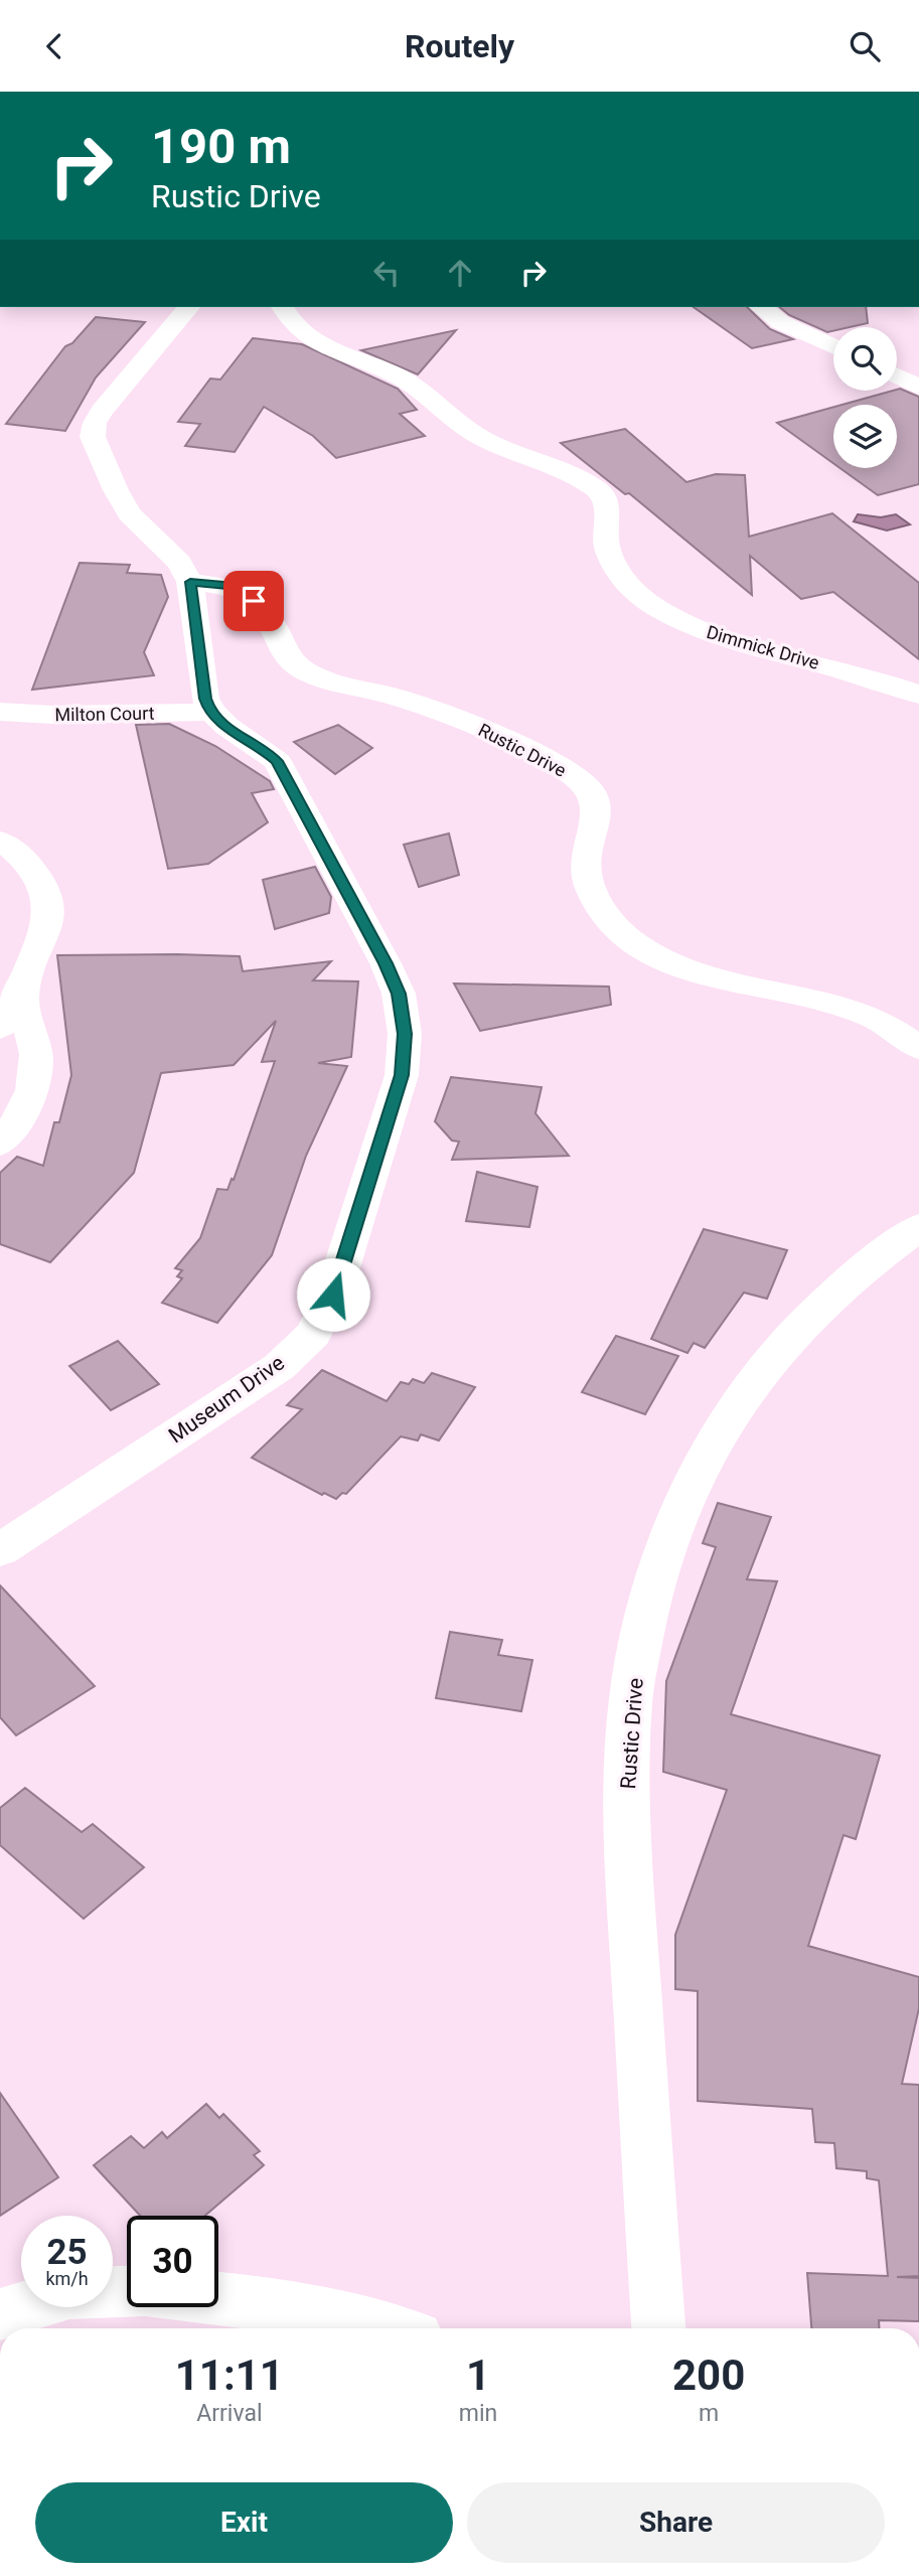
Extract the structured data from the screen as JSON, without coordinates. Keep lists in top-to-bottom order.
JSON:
{
  "streets": {
    "street": [
      "Dimmick Drive",
      "Milton Court",
      "Rustic Drive",
      "Museum Drive"
    ]
  },
  "crossings": [
    ["Milton Court", "Museum Drive"]
  ],
  "page": {
    "header": "Routely",
    "turn": ["190 m", "Rustic Drive"],
    "speed": "25 km/h",
    "limit": "30",
    "eta": [
      "11:11",
      "Arrival",
      "1",
      "min",
      "200",
      "m"
    ],
    "buttons": ["Exit", "Share"]
  }
}
